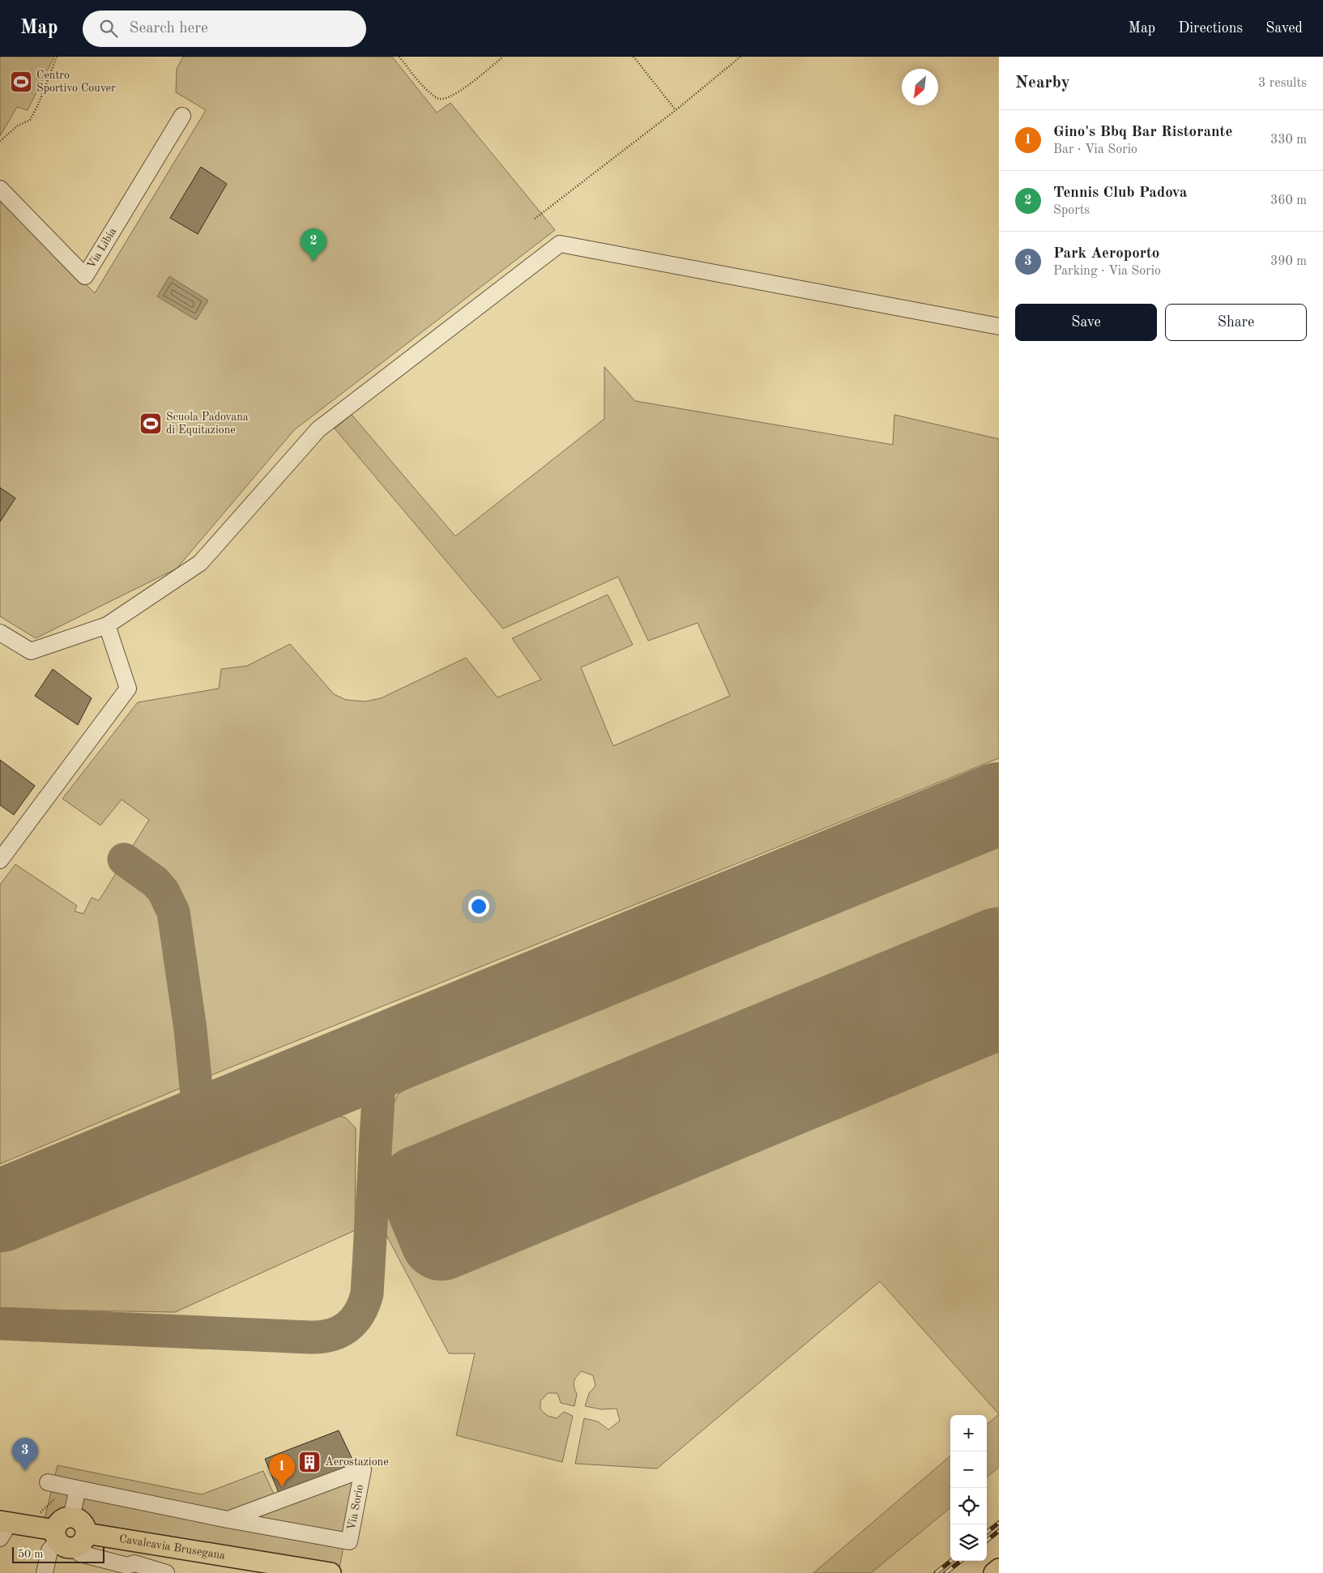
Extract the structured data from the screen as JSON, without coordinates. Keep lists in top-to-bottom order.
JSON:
{
  "streets": {
    "main road": ["Cavalcavia Brusegana"],
    "street": ["Via Libia", "Via Sorio"]
  },
  "places": {
    "sports": ["Centro Sportivo Couver", "Scuola Padovana di Equitazione"],
    "building": ["Aerostazione"]
  },
  "scale_bar": "50 m",
  "north": "bottom left",
  "page": {
    "header": "Map",
    "search": "Search here",
    "nav": ["Map", "Directions", "Saved"],
    "heading": ["Nearby", "3 results"],
    "list": [
      {
        "mark": "1",
        "name": "Gino's Bbq Bar Ristorante",
        "note": "Bar · Via Sorio",
        "value": "330 m"
      },
      {
        "mark": "2",
        "name": "Tennis Club Padova",
        "note": "Sports",
        "value": "360 m"
      },
      {
        "mark": "3",
        "name": "Park Aeroporto",
        "note": "Parking · Via Sorio",
        "value": "390 m"
      }
    ],
    "pins": ["2", "3", "1"],
    "buttons": ["Save", "Share"],
    "map_buttons": ["+", "−"],
    "scale": "50 m"
  }
}
